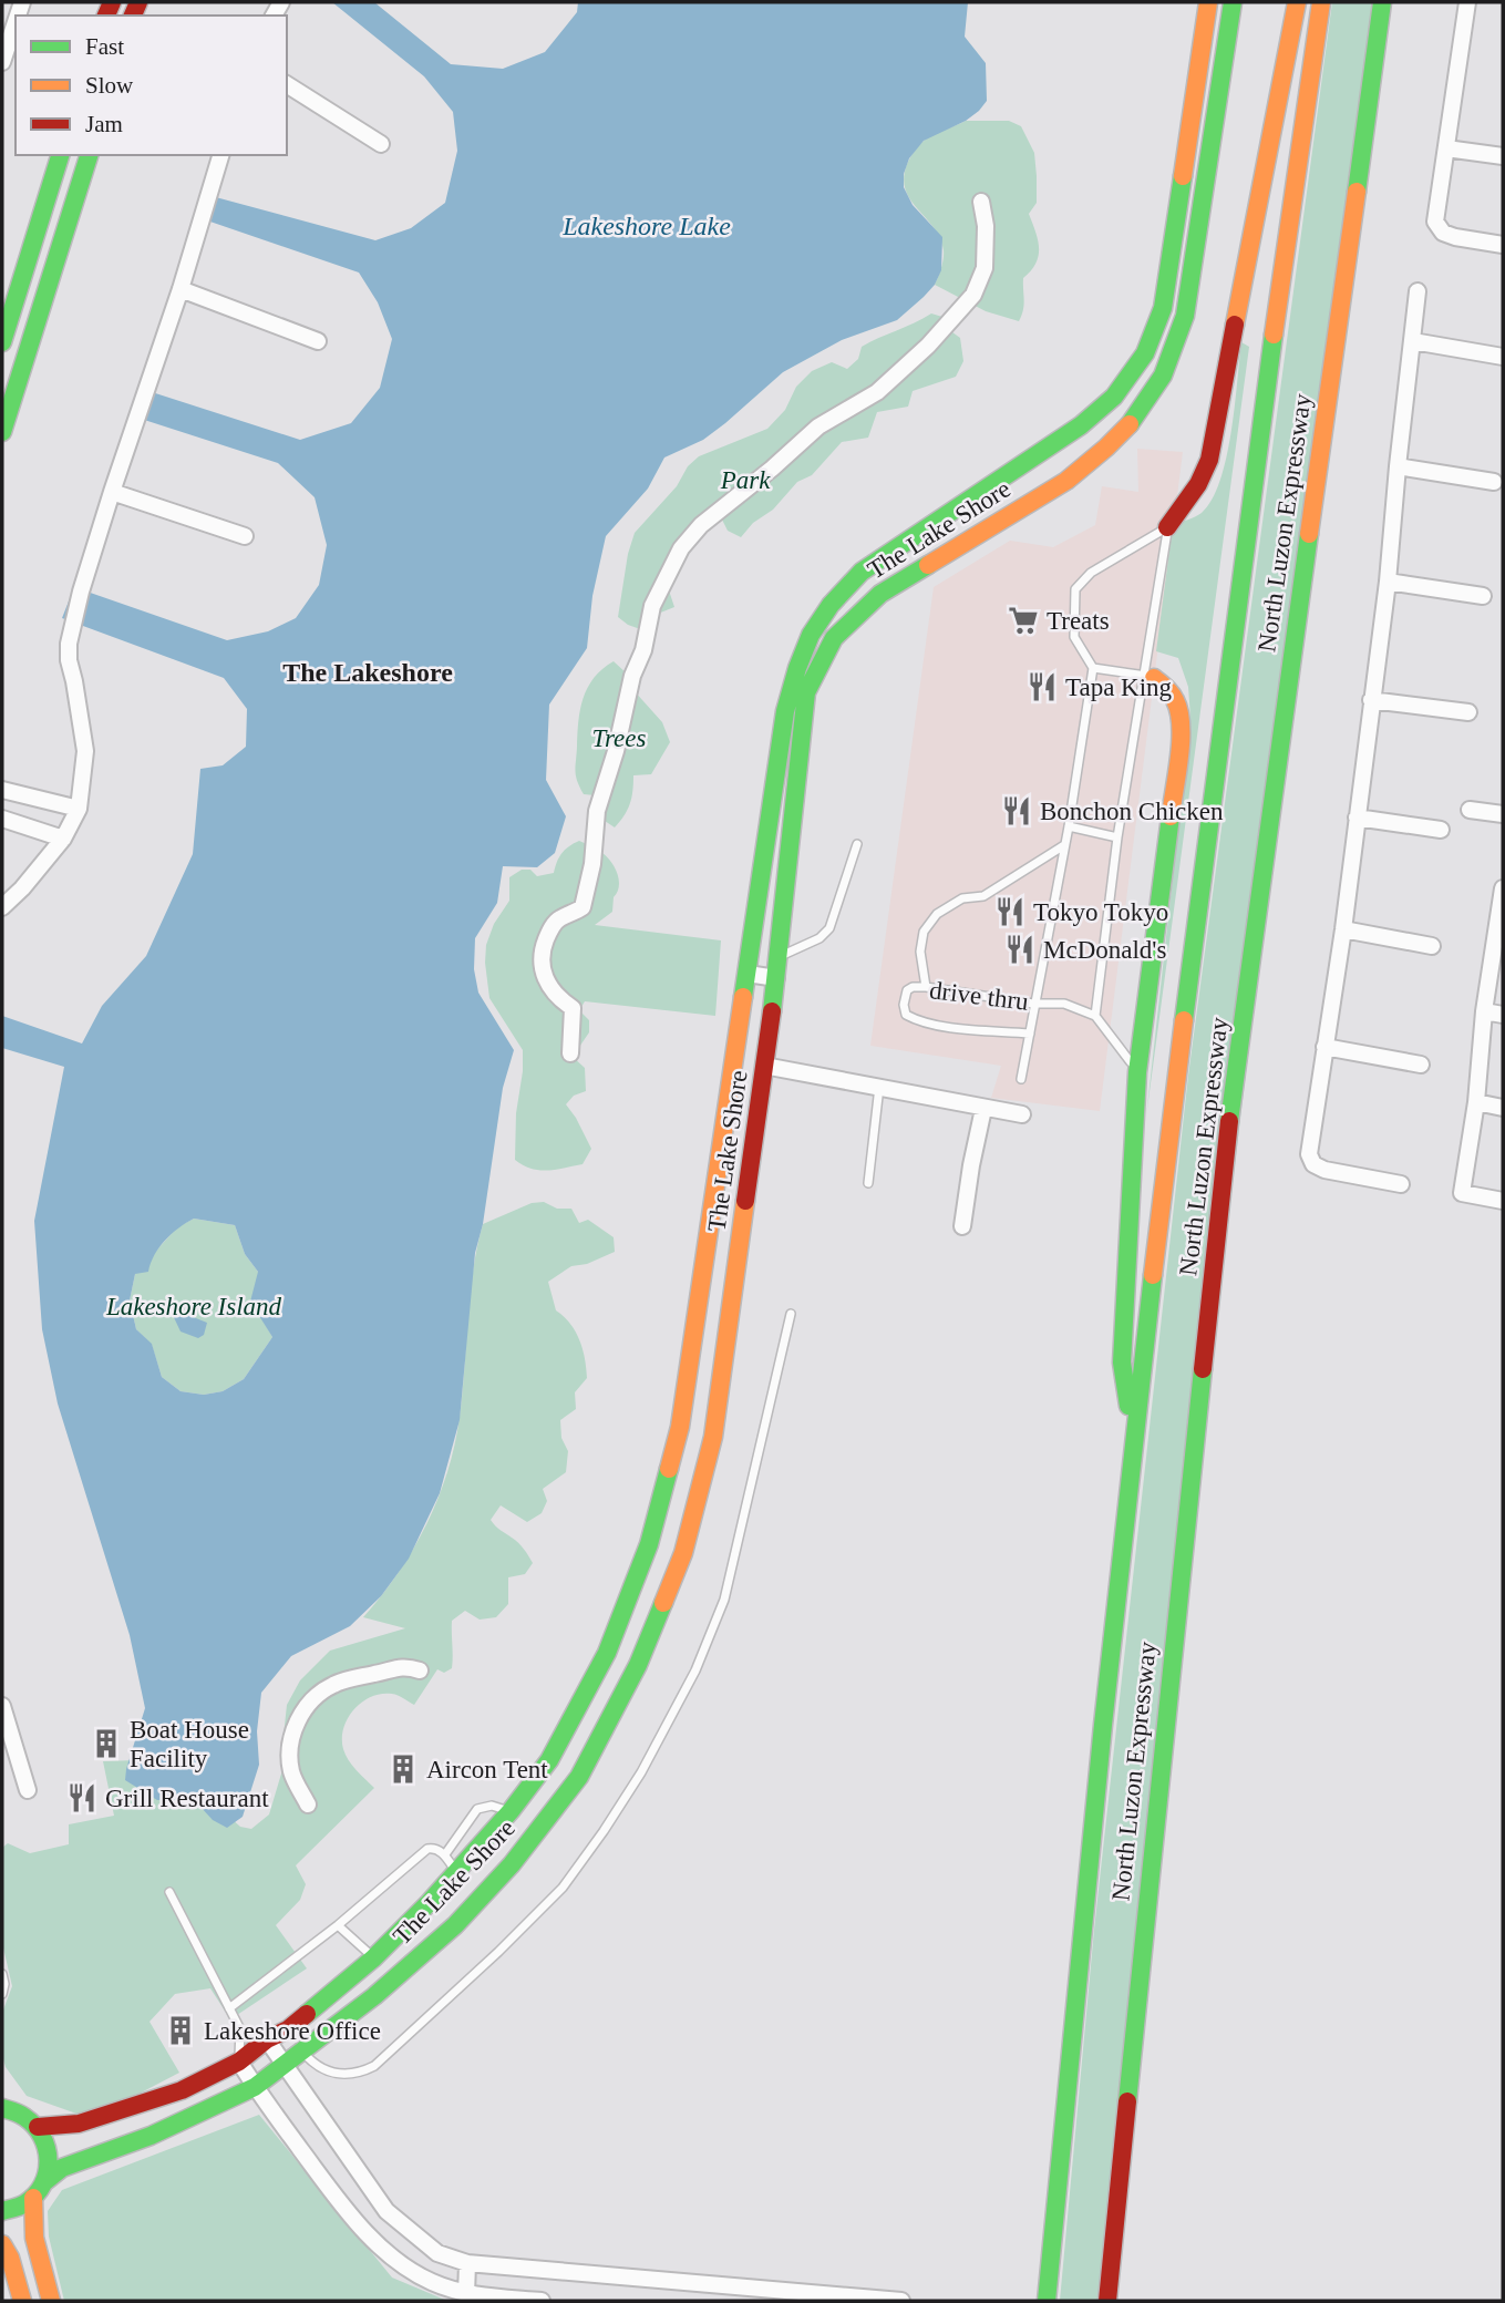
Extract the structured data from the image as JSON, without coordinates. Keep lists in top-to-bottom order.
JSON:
{
  "streets": {
    "main road": ["North Luzon Expressway", "The Lake Shore"],
    "lane": ["drive thru"]
  },
  "districts": ["The Lakeshore"],
  "water": ["Lakeshore Lake"],
  "parks": ["Park", "Trees", "Lakeshore Island"],
  "places": {
    "supermarket": ["Treats"],
    "restaurant": [
      "Tapa King",
      "Bonchon Chicken",
      "Tokyo Tokyo",
      "McDonald's",
      "Grill Restaurant"
    ],
    "building": ["Boat House Facility", "Aircon Tent", "Lakeshore Office"]
  },
  "legend": ["Fast", "Slow", "Jam"]
}
